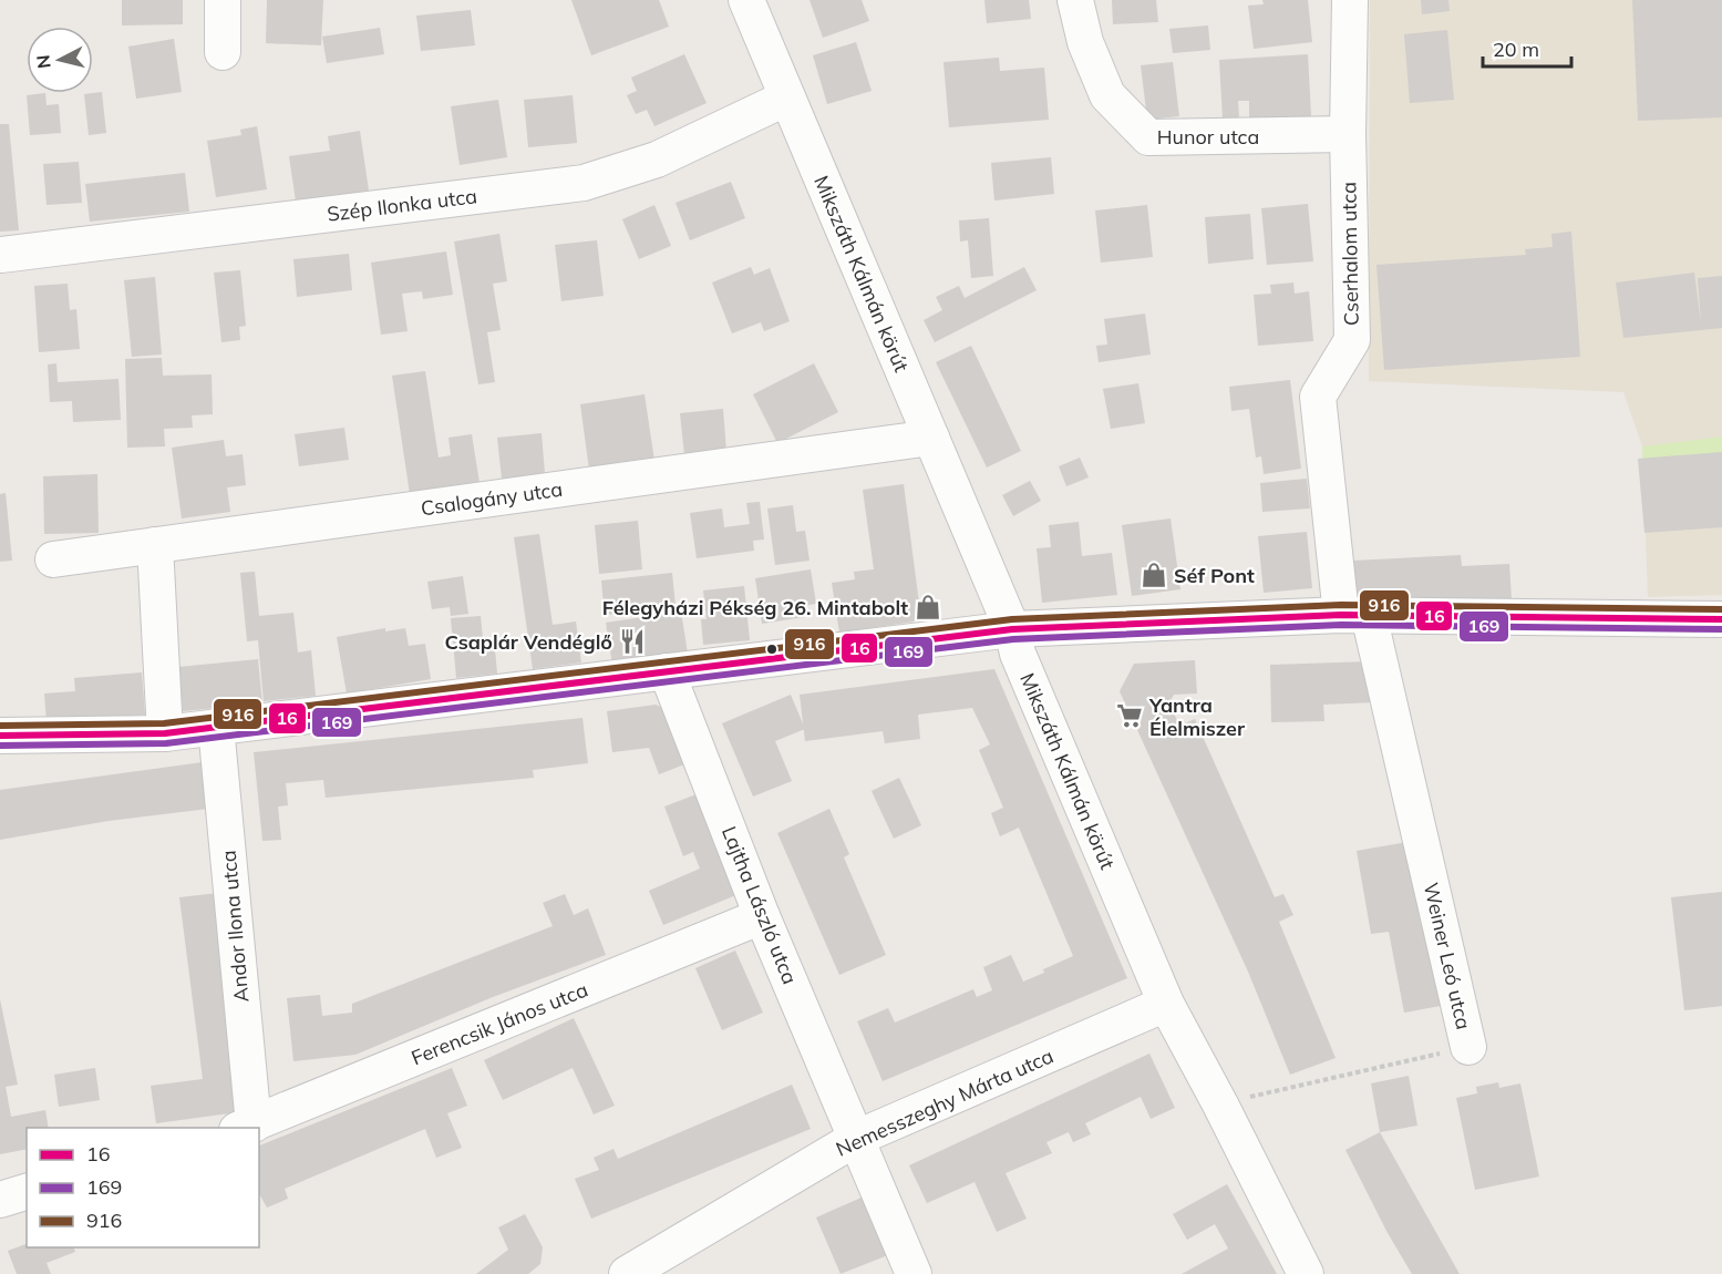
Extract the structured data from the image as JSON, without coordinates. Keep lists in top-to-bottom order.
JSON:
{
  "streets": {
    "street": [
      "Hunor utca",
      "Szép Ilonka utca",
      "Cserhalom utca",
      "Mikszáth Kálmán körút",
      "Csalogány utca",
      "Lajtha László utca",
      "Andor Ilona utca",
      "Weiner Leó utca",
      "Ferencsik János utca",
      "Nemesszeghy Márta utca"
    ]
  },
  "crossings": [
    ["Hunor utca", "Cserhalom utca"],
    ["Szép Ilonka utca", "Mikszáth Kálmán körút"],
    ["Cserhalom utca", "Weiner Leó utca"],
    ["Mikszáth Kálmán körút", "Csalogány utca"],
    ["Mikszáth Kálmán körút", "Weiner Leó utca"],
    ["Mikszáth Kálmán körút", "Nemesszeghy Márta utca"],
    ["Lajtha László utca", "Ferencsik János utca"],
    ["Lajtha László utca", "Nemesszeghy Márta utca"],
    ["Andor Ilona utca", "Ferencsik János utca"]
  ],
  "places": {
    "shop": ["Séf Pont", "Félegyházi Pékség 26. Mintabolt"],
    "restaurant": ["Csaplár Vendéglő"],
    "supermarket": ["Yantra Élelmiszer"]
  },
  "lines": ["transit line 916", "transit line 16", "transit line 169"],
  "legend": ["16", "169", "916"],
  "scale_bar": "20 m",
  "north": "left"
}
